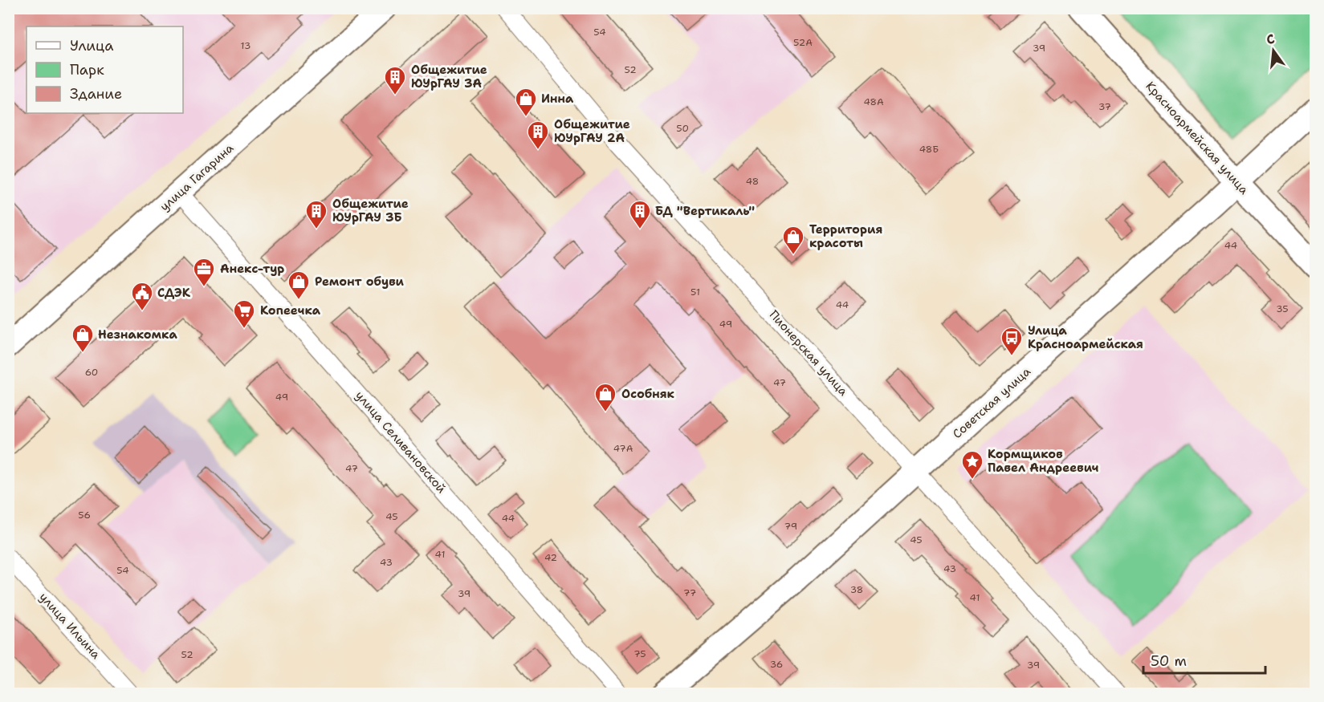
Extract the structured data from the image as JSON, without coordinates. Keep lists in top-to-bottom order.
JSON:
{
  "streets": {
    "street": [
      "Красноармейская улица",
      "улица Гагарина",
      "Пионерская улица",
      "Советская улица",
      "улица Селивановской",
      "улица Ильина"
    ]
  },
  "crossings": [
    ["Красноармейская улица", "Советская улица"],
    ["улица Гагарина", "улица Селивановской"],
    ["Пионерская улица", "Советская улица"]
  ],
  "places": {
    "building": [
      "Общежитие ЮУрГАУ 3А",
      "Общежитие ЮУрГАУ 2А",
      "Общежитие ЮУрГАУ 3Б",
      "БД \"Вертикаль\""
    ],
    "shop": [
      "Инна",
      "Территория красоты",
      "Ремонт обуви",
      "Незнакомка",
      "Особняк"
    ],
    "office": ["Анекс-тур"],
    "public building": ["СДЭК"],
    "supermarket": ["Копеечка"],
    "bus stop": ["Улица Красноармейская"],
    "place": ["Кормщиков Павел Андреевич"]
  },
  "house_numbers": [
    "54",
    "52А",
    "13",
    "39",
    "52",
    "48А",
    "37",
    "50",
    "48Б",
    "48",
    "44",
    "51",
    "44",
    "35",
    "49",
    "60",
    "47",
    "49",
    "47А",
    "47",
    "56",
    "45",
    "44",
    "79",
    "45",
    "41",
    "42",
    "43",
    "43",
    "54",
    "38",
    "77",
    "39",
    "41",
    "75",
    "52",
    "36",
    "39"
  ],
  "legend": ["Улица", "Парк", "Здание"],
  "scale_bar": "50 m",
  "north": "top"
}
